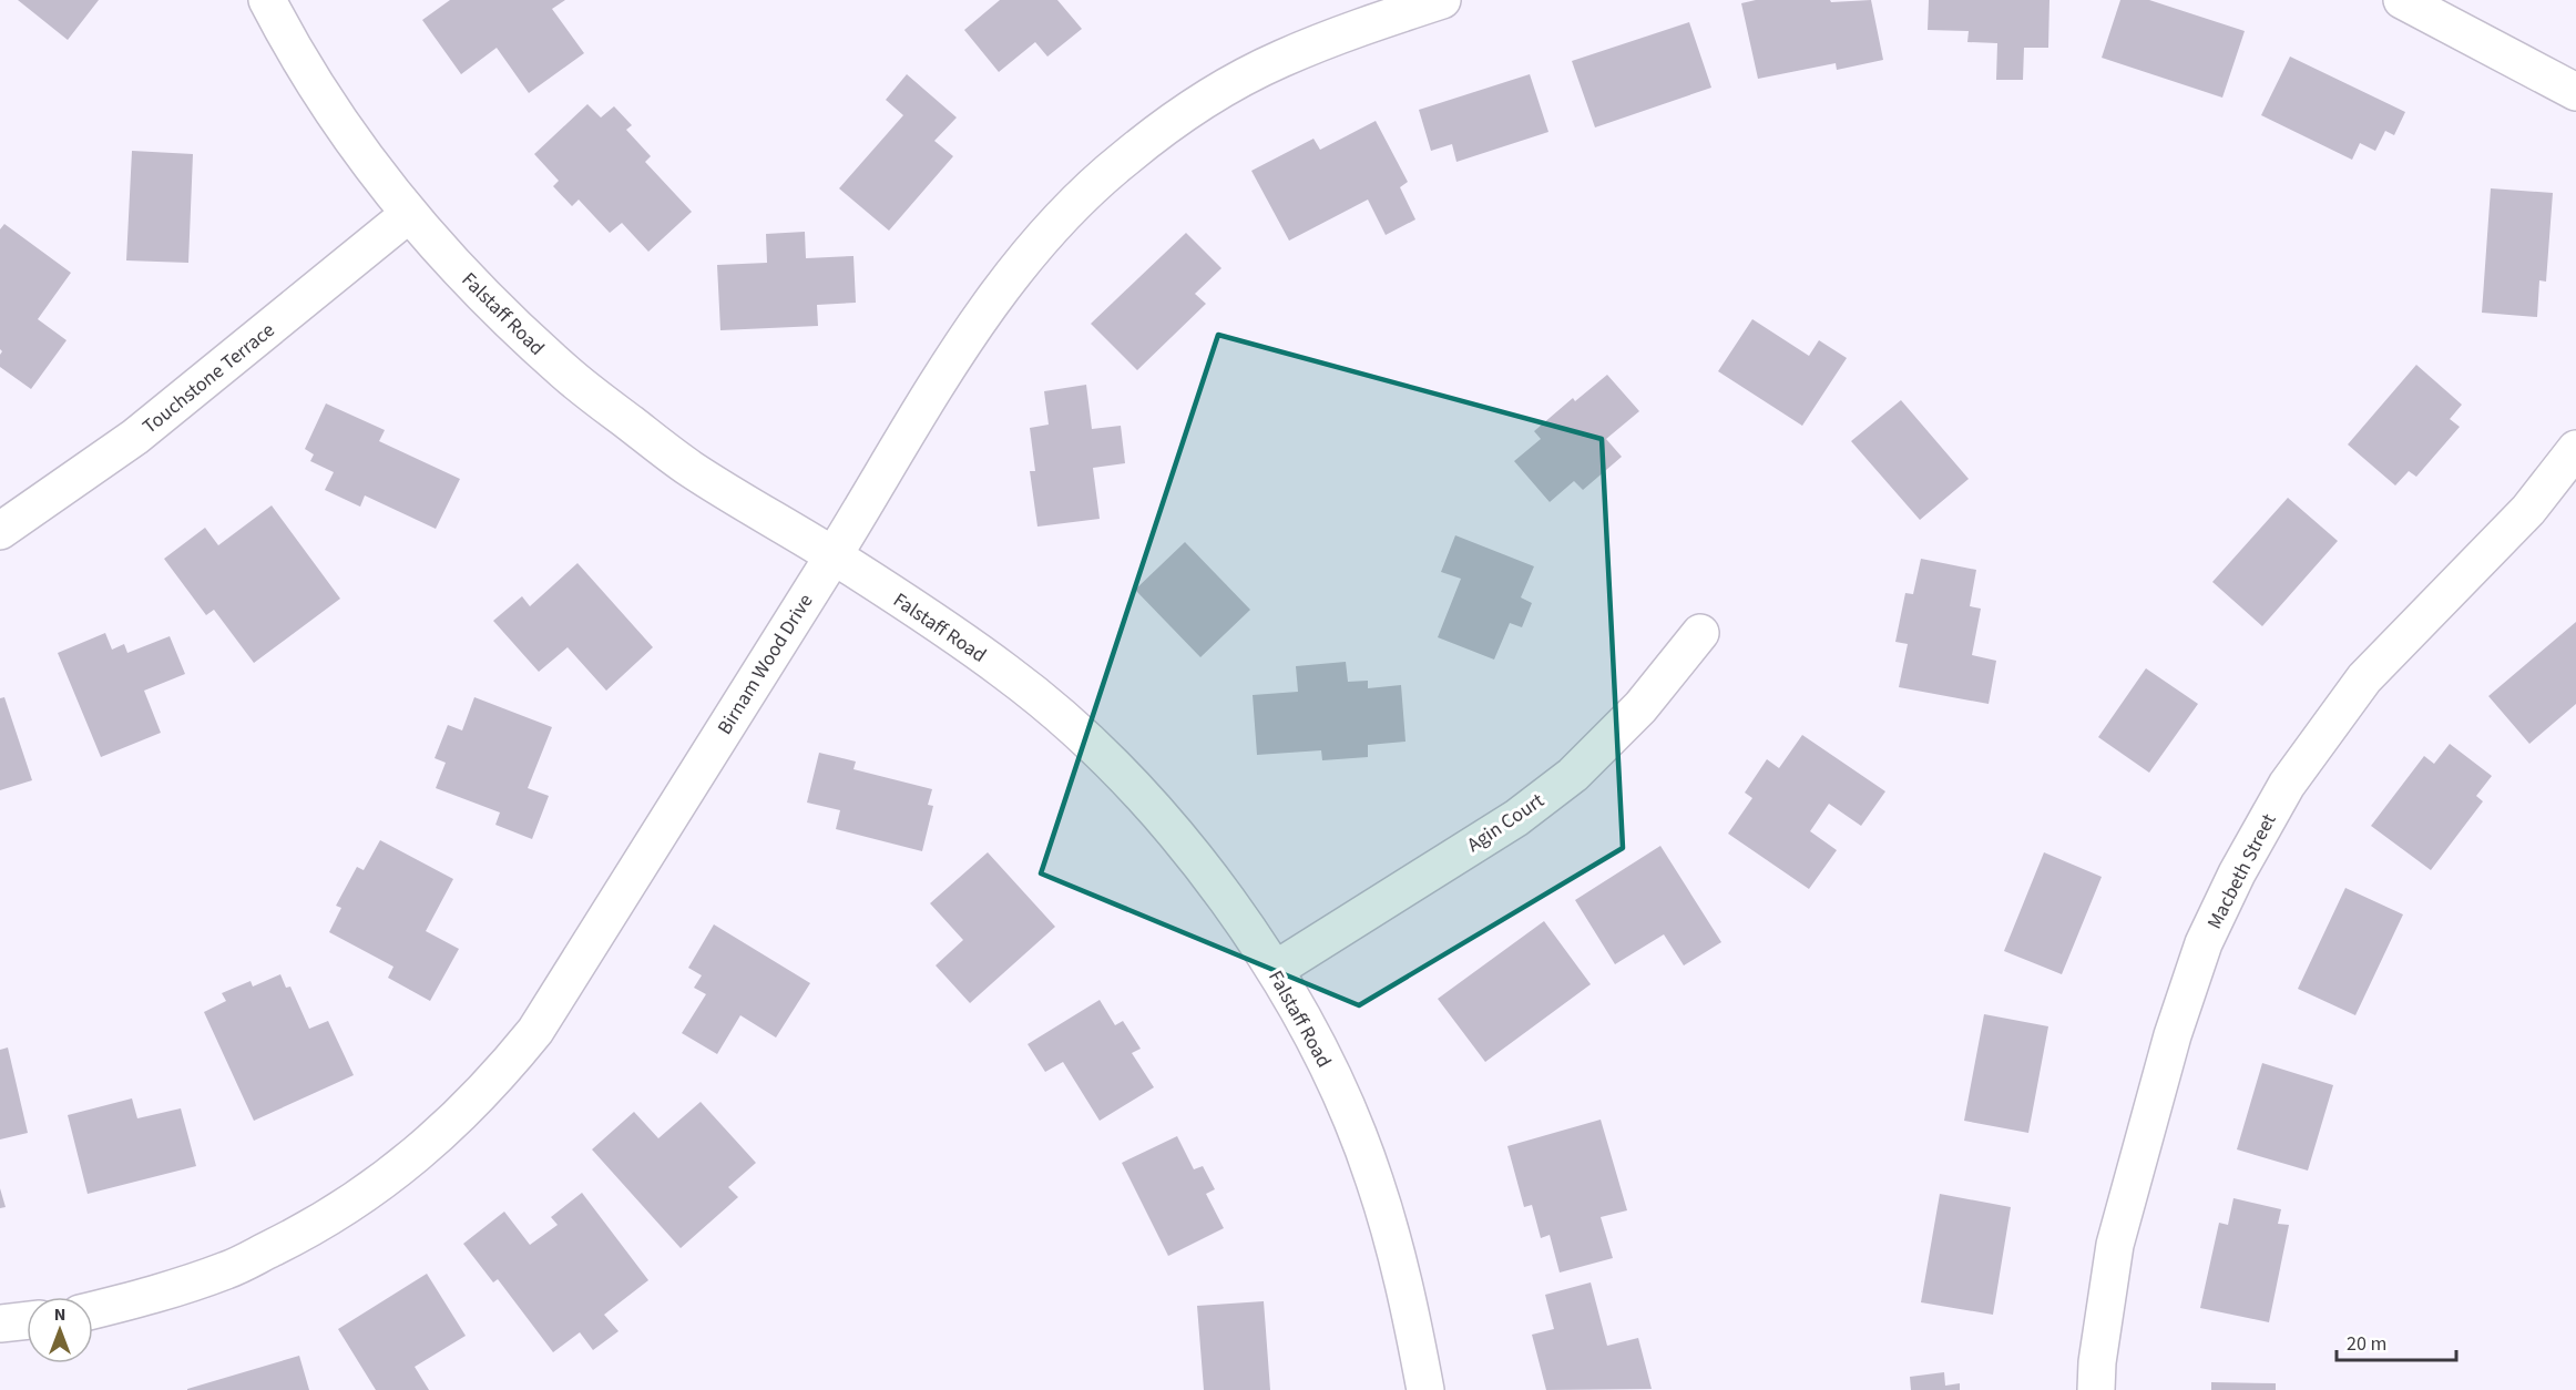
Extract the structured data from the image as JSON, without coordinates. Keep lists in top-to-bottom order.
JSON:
{
  "streets": {
    "street": [
      "Falstaff Road",
      "Touchstone Terrace",
      "Birnam Wood Drive",
      "Agin Court",
      "Macbeth Street"
    ]
  },
  "crossings": [
    ["Falstaff Road", "Touchstone Terrace"],
    ["Falstaff Road", "Birnam Wood Drive"],
    ["Falstaff Road", "Agin Court"]
  ],
  "scale_bar": "20 m",
  "north": "top"
}
